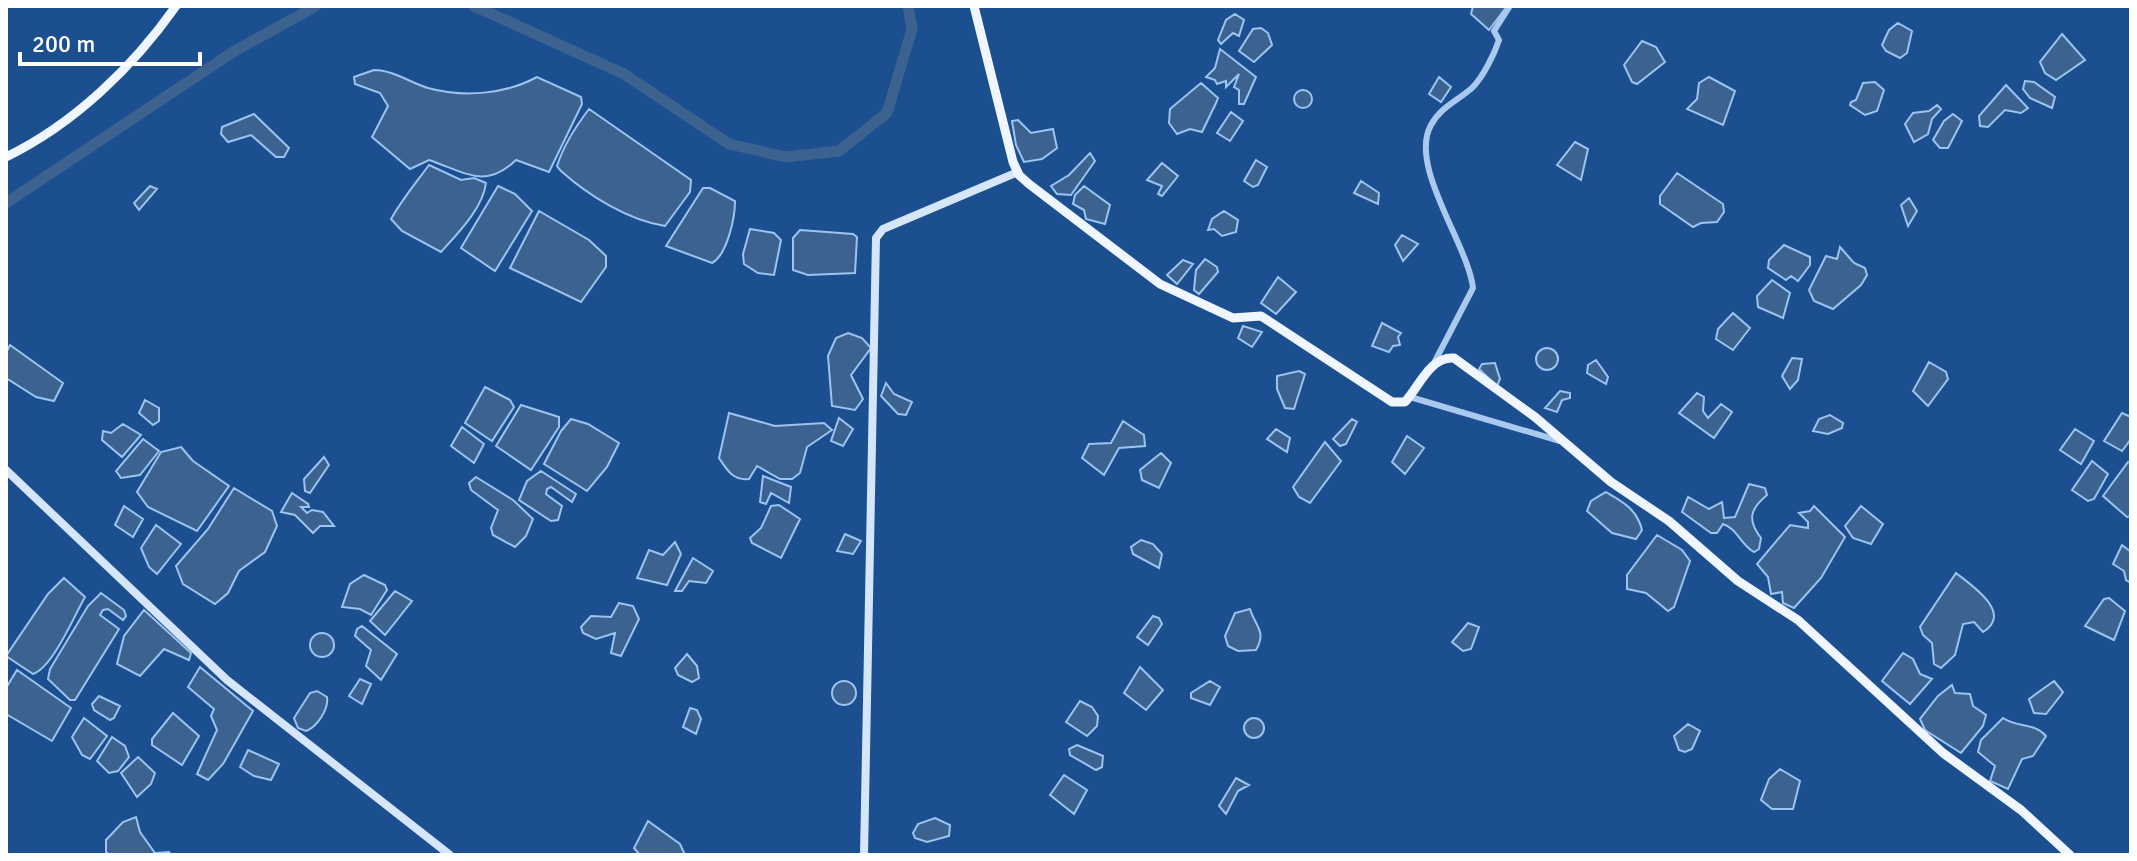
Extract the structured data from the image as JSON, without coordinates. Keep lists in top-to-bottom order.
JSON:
{
  "scale_bar": "200 m"
}
